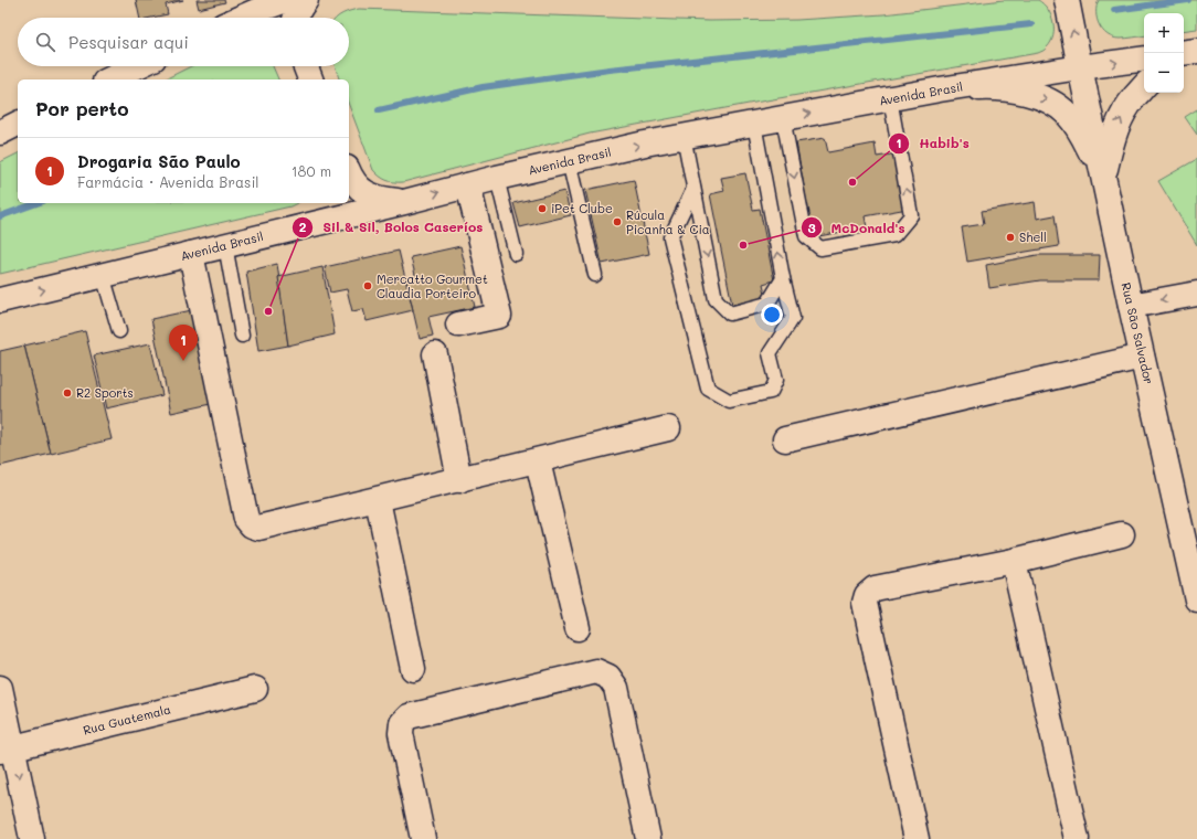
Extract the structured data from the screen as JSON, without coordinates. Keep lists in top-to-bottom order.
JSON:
{
  "streets": {
    "street": ["Avenida Brasil", "Rua São Salvador", "Rua Guatemala"]
  },
  "crossings": [
    ["Avenida Brasil", "Rua São Salvador"]
  ],
  "one_way": ["Avenida Brasil"],
  "places": [
    "Habib's",
    "iPet Clube",
    "Rúcula Picanha & Cia",
    "Shell",
    "McDonald's",
    "Mercatto Gourmet Claudia Porteiro",
    "Sil & Sil, Bolos Caseríos",
    "R2 Sports"
  ],
  "page": {
    "map_buttons": ["+", "−"],
    "search": "Pesquisar aqui",
    "heading": "Por perto",
    "list": [
      {
        "mark": "1",
        "name": "Drogaria São Paulo",
        "note": "Farmácia · Avenida Brasil",
        "value": "180 m"
      }
    ],
    "pins": "1"
  }
}
